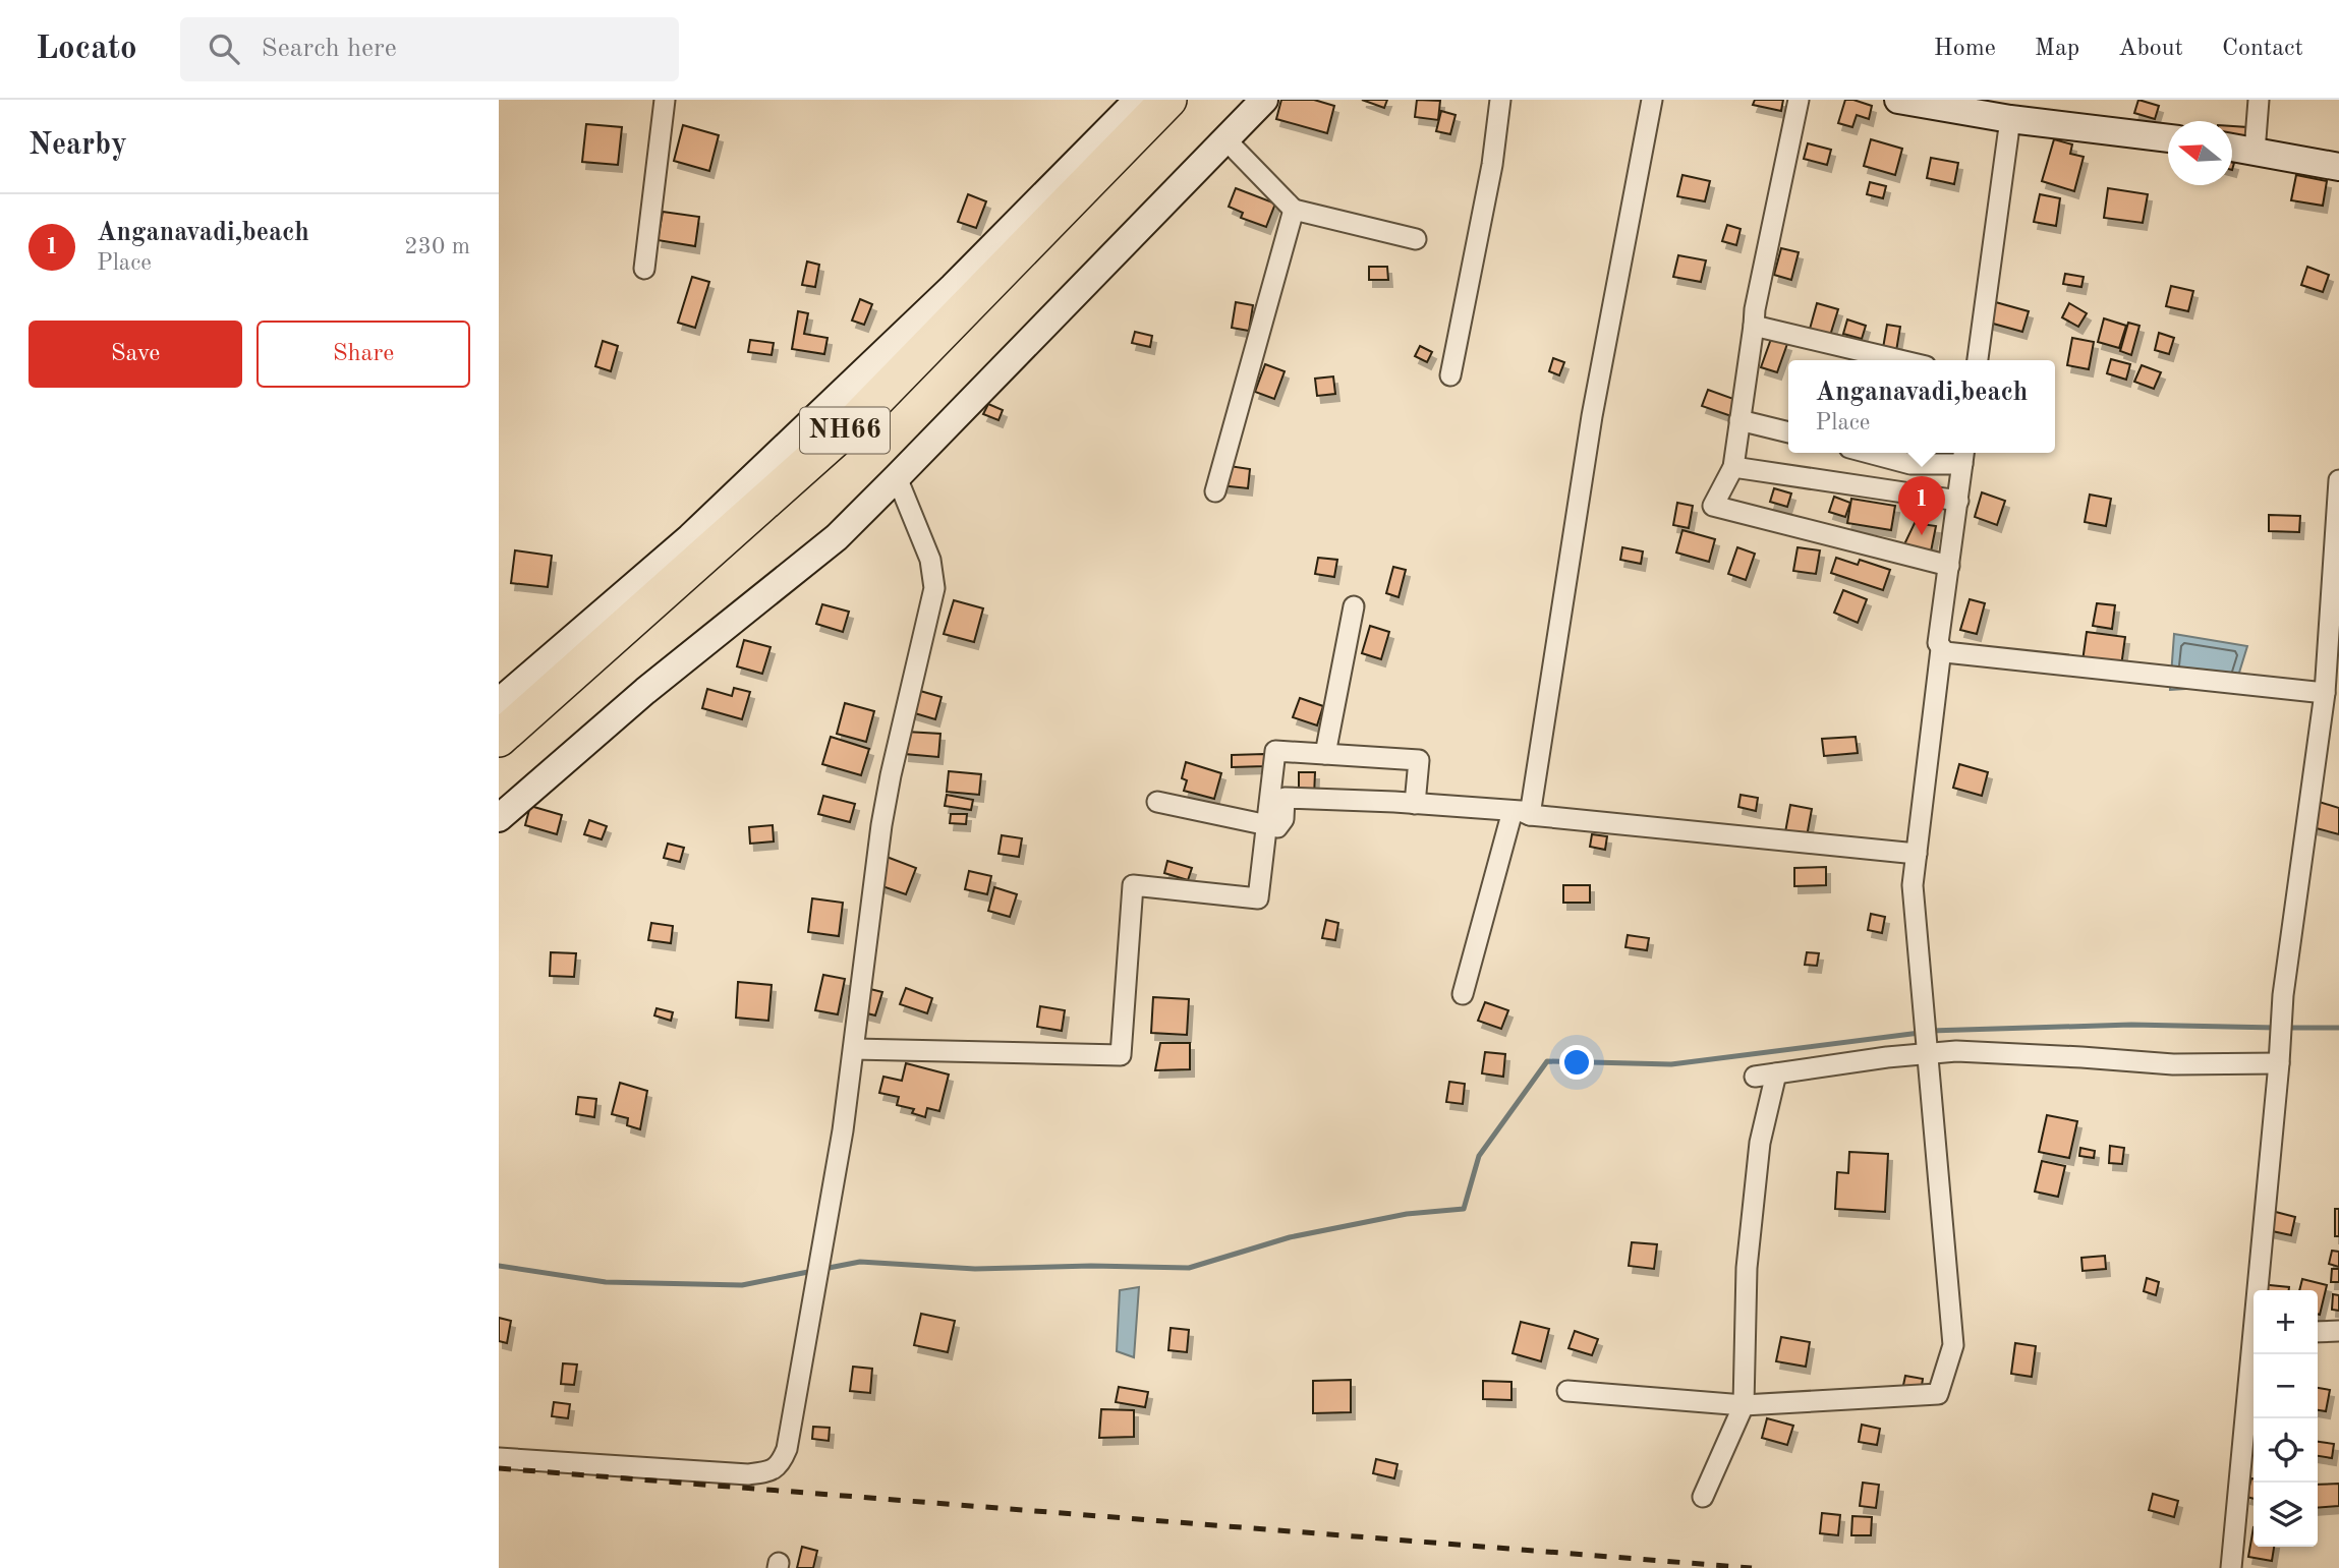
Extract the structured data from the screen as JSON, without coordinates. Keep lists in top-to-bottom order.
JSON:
{
  "streets": {
    "highway": ["NH66"]
  },
  "north": "left",
  "page": {
    "header": "Locato",
    "search": "Search here",
    "nav": [
      "Home",
      "Map",
      "About",
      "Contact"
    ],
    "heading": "Nearby",
    "list": [
      {
        "mark": "1",
        "name": "Anganavadi,beach",
        "note": "Place",
        "value": "230 m"
      }
    ],
    "buttons": ["Save", "Share"],
    "popup": ["Anganavadi,beach", "Place"],
    "pins": "1",
    "map_buttons": ["+", "−"]
  }
}
